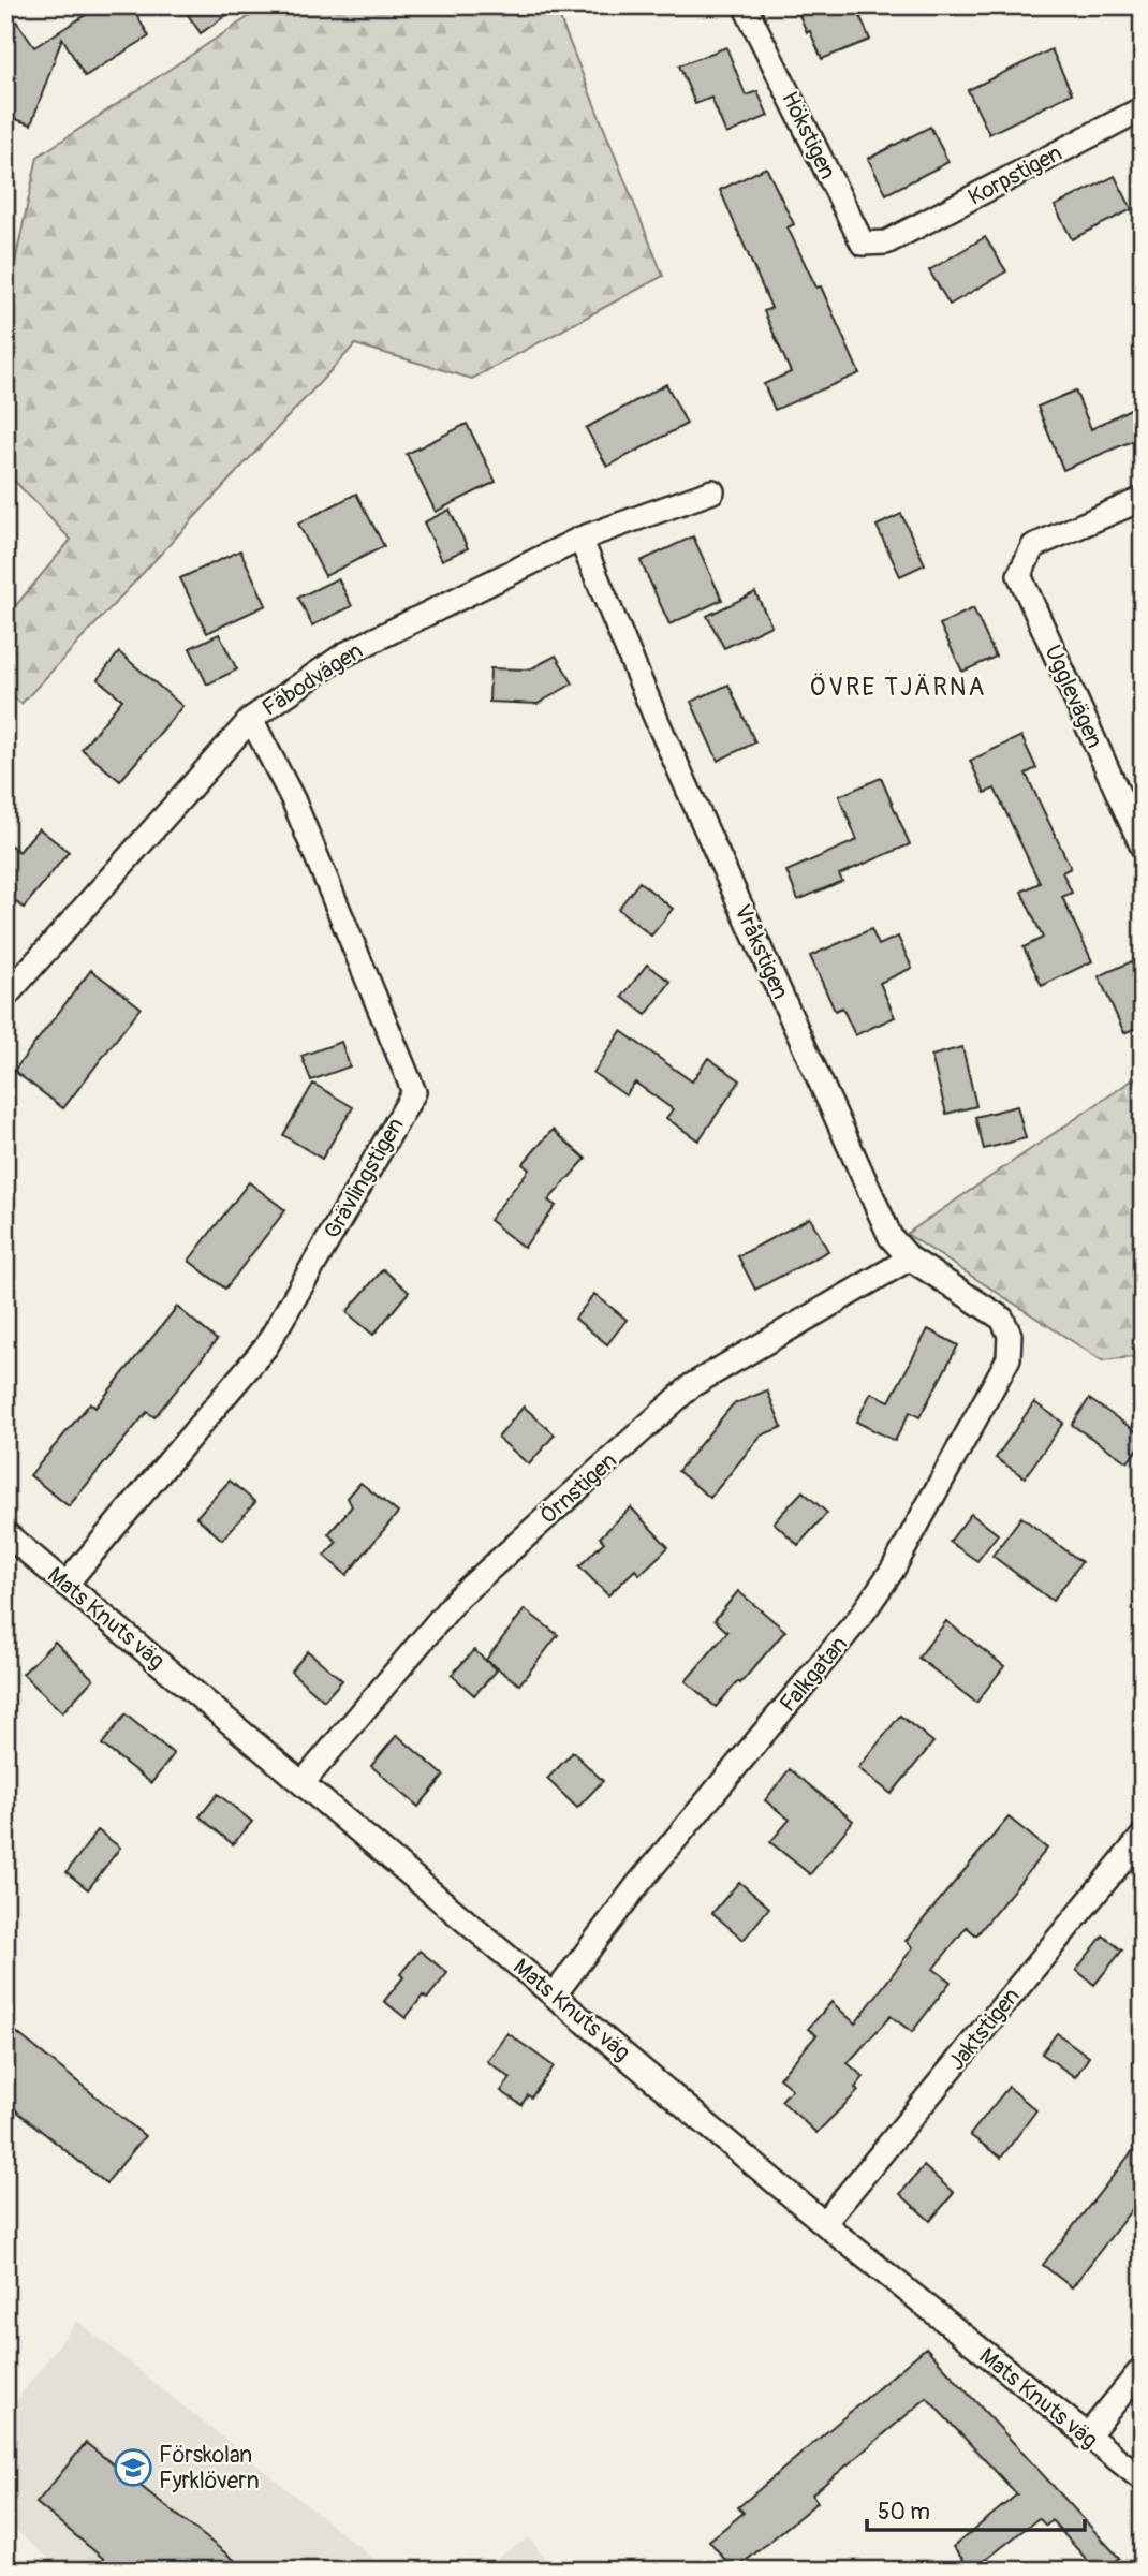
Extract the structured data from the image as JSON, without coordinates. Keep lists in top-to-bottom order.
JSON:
{
  "streets": {
    "street": [
      "Hökstigen",
      "Korpstigen",
      "Fäbodvägen",
      "Ugglevägen",
      "Vråkstigen",
      "Grävlingstigen",
      "Örnstigen",
      "Mats Knuts väg",
      "Falkgatan",
      "Jaktstigen"
    ]
  },
  "crossings": [
    ["Hökstigen", "Korpstigen"],
    ["Fäbodvägen", "Vråkstigen"],
    ["Fäbodvägen", "Grävlingstigen"],
    ["Vråkstigen", "Örnstigen"],
    ["Vråkstigen", "Falkgatan"],
    ["Grävlingstigen", "Mats Knuts väg"],
    ["Örnstigen", "Mats Knuts väg"],
    ["Mats Knuts väg", "Falkgatan"],
    ["Mats Knuts väg", "Jaktstigen"]
  ],
  "districts": ["ÖVRE TJÄRNA"],
  "places": {
    "school or university": ["Förskolan Fyrklövern"]
  },
  "scale_bar": "50 m"
}
